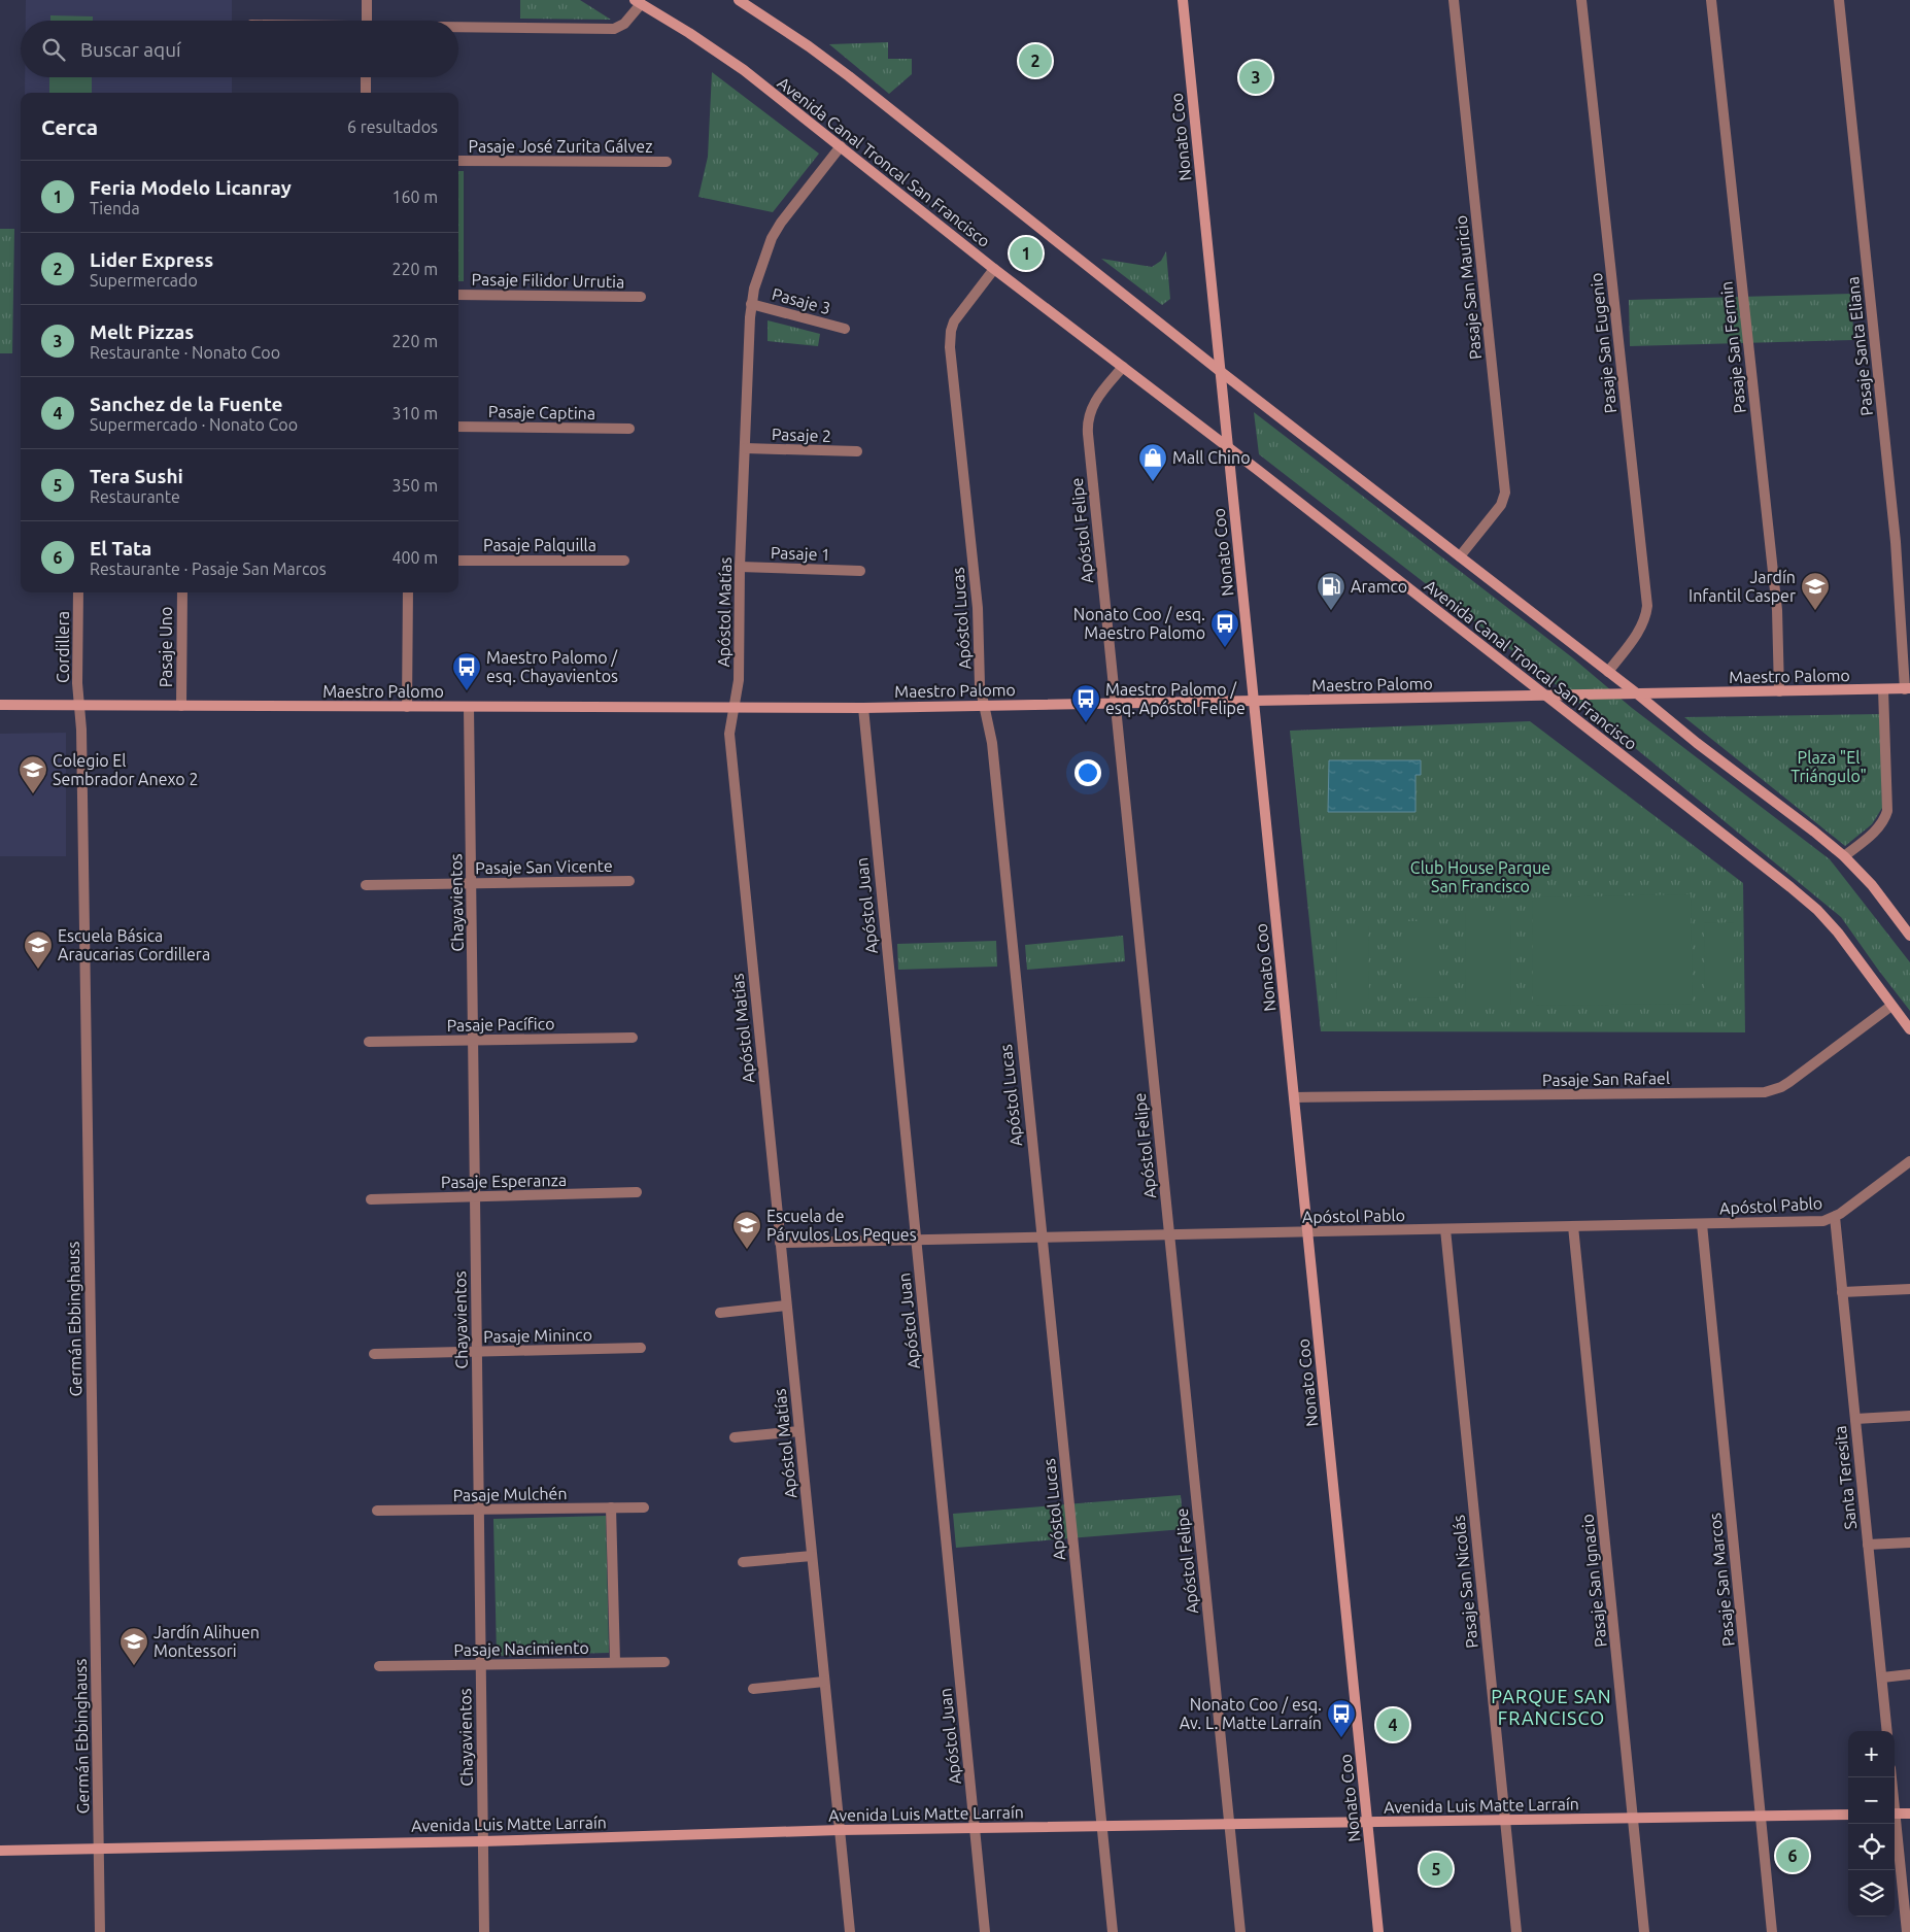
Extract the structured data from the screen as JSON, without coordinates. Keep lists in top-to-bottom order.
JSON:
{
  "streets": {
    "street": [
      "Nonato Coo",
      "Pasaje José Zurita Gálvez",
      "Avenida Canal Troncal San Francisco",
      "Pasaje Filidor Urrutia",
      "Pasaje San Mauricio",
      "Pasaje 3",
      "Pasaje San Eugenio",
      "Pasaje Santa Eliana",
      "Pasaje San Fermin",
      "Pasaje Captina",
      "Pasaje 2",
      "Apóstol Felipe",
      "Pasaje Palquilla",
      "Pasaje 1",
      "Apóstol Matías",
      "Apóstol Lucas",
      "Cordillera",
      "Pasaje Uno",
      "Maestro Palomo",
      "Pasaje San Vicente",
      "Chayavientos",
      "Apóstol Juan",
      "Pasaje Pacífico",
      "Pasaje San Rafael",
      "Pasaje Esperanza",
      "Apóstol Pablo",
      "Germán Ebbinghauss",
      "Pasaje Mininco",
      "Santa Teresita",
      "Pasaje Mulchén",
      "Pasaje San Marcos",
      "Pasaje San Ignacio",
      "Pasaje San Nicolás",
      "Pasaje Nacimiento",
      "Avenida Luis Matte Larraín"
    ]
  },
  "crossings": [
    ["Nonato Coo", "Avenida Canal Troncal San Francisco"],
    ["Nonato Coo", "Maestro Palomo"],
    ["Nonato Coo", "Pasaje San Rafael"],
    ["Nonato Coo", "Apóstol Pablo"],
    ["Nonato Coo", "Avenida Luis Matte Larraín"],
    ["Avenida Canal Troncal San Francisco", "Apóstol Felipe"],
    ["Avenida Canal Troncal San Francisco", "Apóstol Matías"],
    ["Avenida Canal Troncal San Francisco", "Apóstol Lucas"],
    ["Avenida Canal Troncal San Francisco", "Maestro Palomo"],
    ["Avenida Canal Troncal San Francisco", "Pasaje San Rafael"],
    ["Pasaje 3", "Apóstol Matías"],
    ["Pasaje Santa Eliana", "Maestro Palomo"],
    ["Pasaje San Fermin", "Maestro Palomo"],
    ["Pasaje 2", "Apóstol Matías"],
    ["Apóstol Felipe", "Maestro Palomo"],
    ["Apóstol Felipe", "Apóstol Pablo"],
    ["Apóstol Felipe", "Avenida Luis Matte Larraín"],
    ["Pasaje 1", "Apóstol Matías"],
    ["Apóstol Matías", "Maestro Palomo"],
    ["Apóstol Matías", "Apóstol Pablo"],
    ["Apóstol Matías", "Avenida Luis Matte Larraín"],
    ["Apóstol Lucas", "Maestro Palomo"],
    ["Apóstol Lucas", "Apóstol Pablo"],
    ["Apóstol Lucas", "Avenida Luis Matte Larraín"],
    ["Cordillera", "Maestro Palomo"],
    ["Cordillera", "Germán Ebbinghauss"],
    ["Pasaje Uno", "Maestro Palomo"],
    ["Maestro Palomo", "Chayavientos"],
    ["Maestro Palomo", "Apóstol Juan"],
    ["Maestro Palomo", "Germán Ebbinghauss"],
    ["Pasaje San Vicente", "Chayavientos"],
    ["Chayavientos", "Pasaje Pacífico"],
    ["Chayavientos", "Pasaje Esperanza"],
    ["Chayavientos", "Pasaje Mininco"],
    ["Chayavientos", "Pasaje Mulchén"],
    ["Chayavientos", "Pasaje Nacimiento"],
    ["Chayavientos", "Avenida Luis Matte Larraín"],
    ["Apóstol Juan", "Apóstol Pablo"],
    ["Apóstol Juan", "Avenida Luis Matte Larraín"],
    ["Apóstol Pablo", "Santa Teresita"],
    ["Apóstol Pablo", "Pasaje San Marcos"],
    ["Apóstol Pablo", "Pasaje San Ignacio"],
    ["Apóstol Pablo", "Pasaje San Nicolás"],
    ["Germán Ebbinghauss", "Avenida Luis Matte Larraín"],
    ["Pasaje San Marcos", "Avenida Luis Matte Larraín"],
    ["Pasaje San Ignacio", "Avenida Luis Matte Larraín"],
    ["Pasaje San Nicolás", "Avenida Luis Matte Larraín"]
  ],
  "districts": ["PARQUE SAN FRANCISCO"],
  "parks": ["Plaza \"El Triángulo\"", "Club House Parque San Francisco"],
  "places": {
    "shop": ["Mall Chino"],
    "fuel station": ["Aramco"],
    "school or university": [
      "Jardín Infantil Casper",
      "Colegio El Sembrador Anexo 2",
      "Escuela Básica Araucarias Cordillera",
      "Escuela de Párvulos Los Peques",
      "Jardín Alihuen Montessori"
    ],
    "bus stop": [
      "Nonato Coo / esq. Maestro Palomo",
      "Maestro Palomo / esq. Chayavientos",
      "Maestro Palomo / esq. Apóstol Felipe",
      "Nonato Coo / esq. Av. L. Matte Larraín"
    ]
  },
  "page": {
    "search": "Buscar aquí",
    "pins": [
      "2",
      "3",
      "1",
      "4",
      "6",
      "5"
    ],
    "heading": ["Cerca", "6 resultados"],
    "list": [
      {
        "mark": "1",
        "name": "Feria Modelo Licanray",
        "note": "Tienda",
        "value": "160 m"
      },
      {
        "mark": "2",
        "name": "Lider Express",
        "note": "Supermercado",
        "value": "220 m"
      },
      {
        "mark": "3",
        "name": "Melt Pizzas",
        "note": "Restaurante · Nonato Coo",
        "value": "220 m"
      },
      {
        "mark": "4",
        "name": "Sanchez de la Fuente",
        "note": "Supermercado · Nonato Coo",
        "value": "310 m"
      },
      {
        "mark": "5",
        "name": "Tera Sushi",
        "note": "Restaurante",
        "value": "350 m"
      },
      {
        "mark": "6",
        "name": "El Tata",
        "note": "Restaurante · Pasaje San Marcos",
        "value": "400 m"
      }
    ],
    "map_buttons": ["+", "−"]
  }
}
